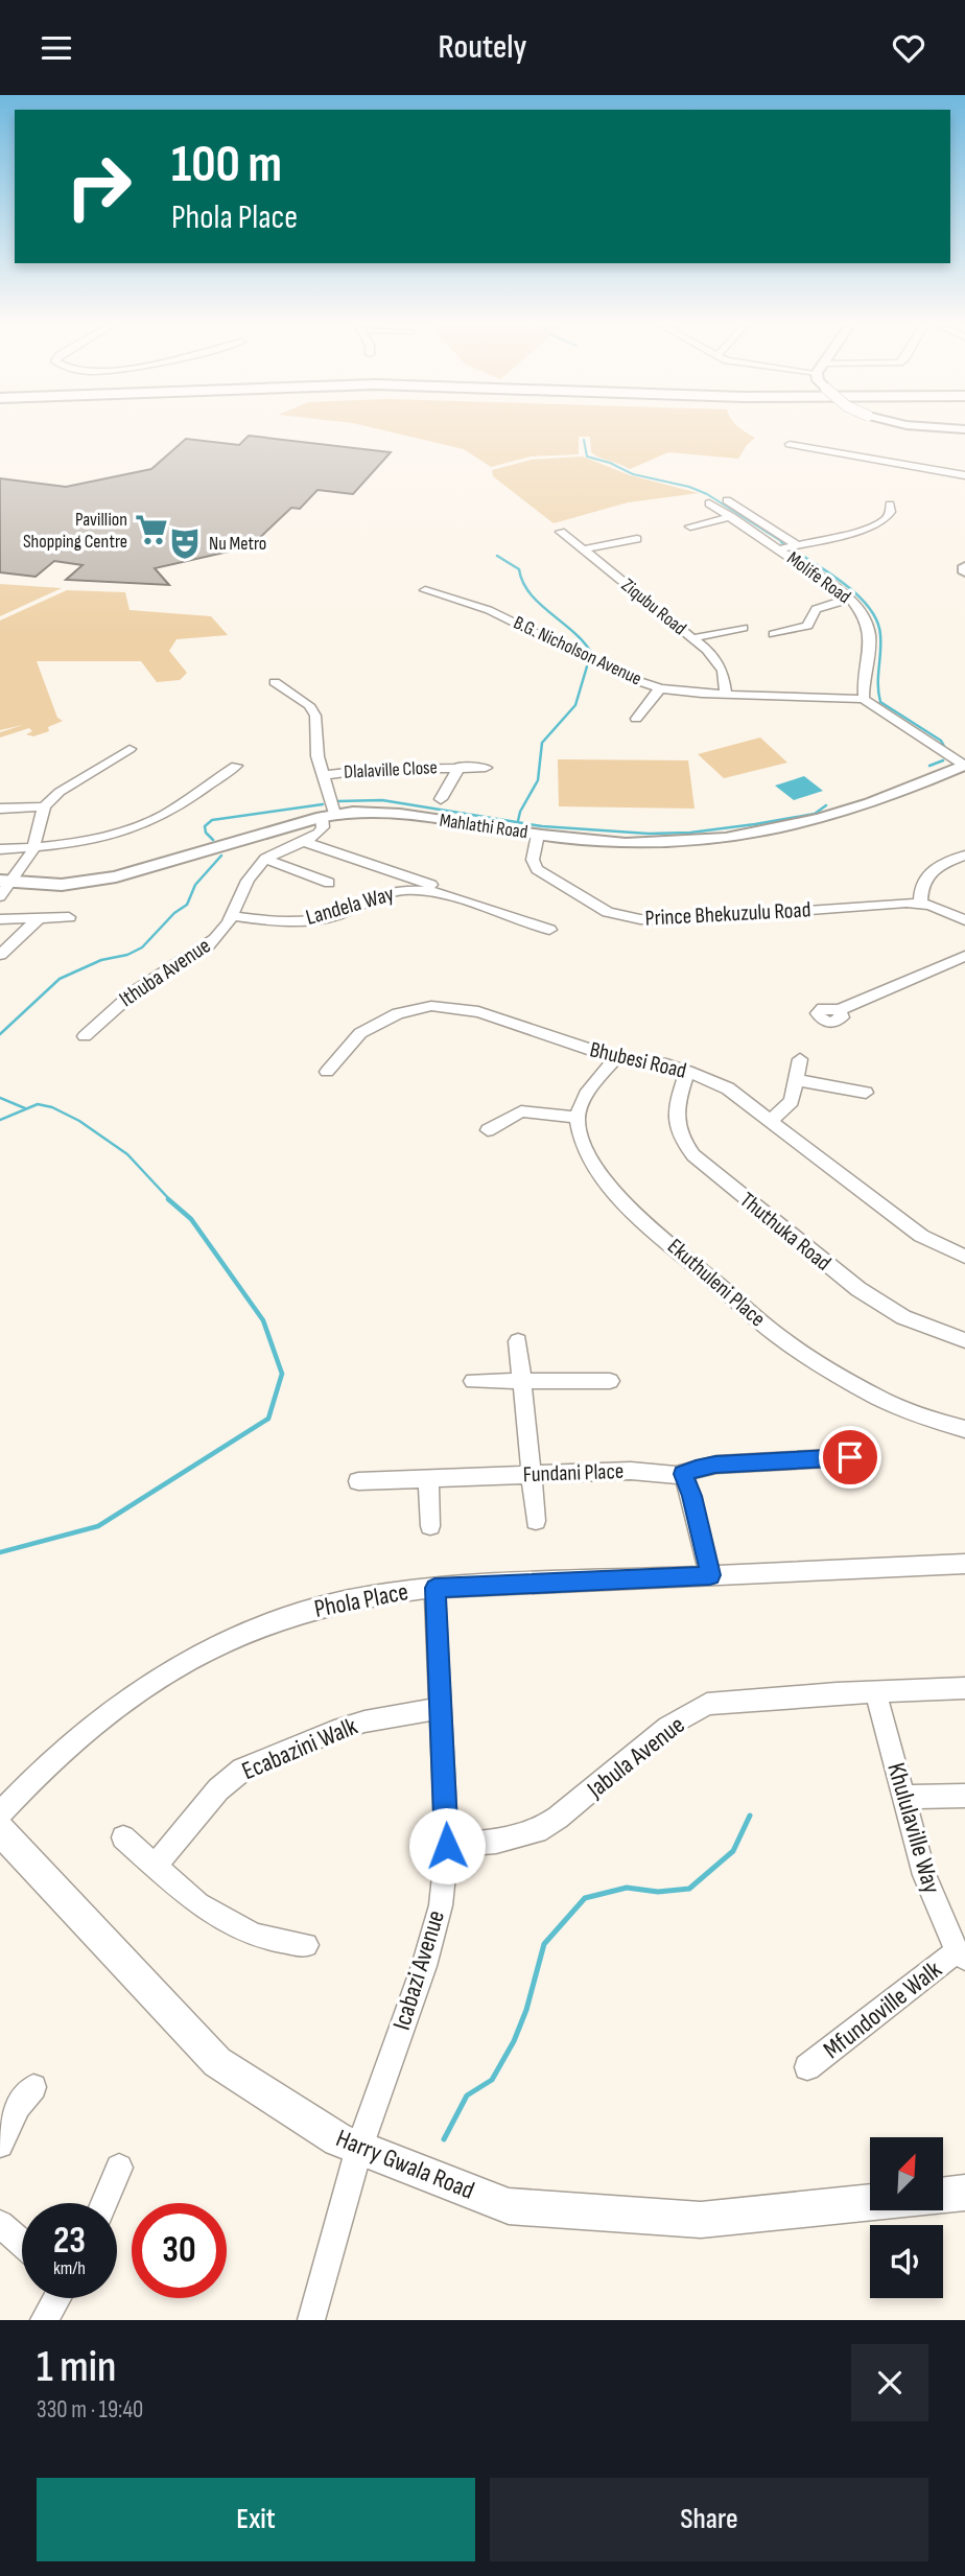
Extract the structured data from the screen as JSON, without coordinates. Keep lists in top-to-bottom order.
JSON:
{
  "streets": {
    "main road": ["Harry Gwala Road"],
    "street": [
      "Molife Road",
      "Ziqubu Road",
      "B.G. Nicholson Avenue",
      "Dlalaville Close",
      "Mahlathi Road",
      "Landela Way",
      "Prince Bhekuzulu Road",
      "Ithuba Avenue",
      "Bhubesi Road",
      "Thuthuka Road",
      "Ekuthuleni Place",
      "Fundani Place",
      "Phola Place",
      "Ecabazini Walk",
      "Jabula Avenue",
      "Khululaville Way",
      "Icabazi Avenue",
      "Mfundoville Walk"
    ]
  },
  "crossings": [
    ["Molife Road", "B.G. Nicholson Avenue"],
    ["Ziqubu Road", "B.G. Nicholson Avenue"],
    ["Mahlathi Road", "Prince Bhekuzulu Road"],
    ["Mahlathi Road", "Ithuba Avenue"],
    ["Landela Way", "Ithuba Avenue"],
    ["Bhubesi Road", "Thuthuka Road"],
    ["Phola Place", "Icabazi Avenue"],
    ["Ecabazini Walk", "Icabazi Avenue"],
    ["Jabula Avenue", "Khululaville Way"],
    ["Jabula Avenue", "Icabazi Avenue"],
    ["Khululaville Way", "Mfundoville Walk"],
    ["Icabazi Avenue", "Harry Gwala Road"]
  ],
  "places": {
    "supermarket": ["Pavillion Shopping Centre"],
    "theatre": ["Nu Metro"]
  },
  "north": "top right",
  "page": {
    "header": "Routely",
    "turn": ["100 m", "Phola Place"],
    "speed": "23 km/h",
    "limit": "30",
    "heading": ["1 min", "330 m · 19:40"],
    "buttons": ["Exit", "Share"]
  }
}
